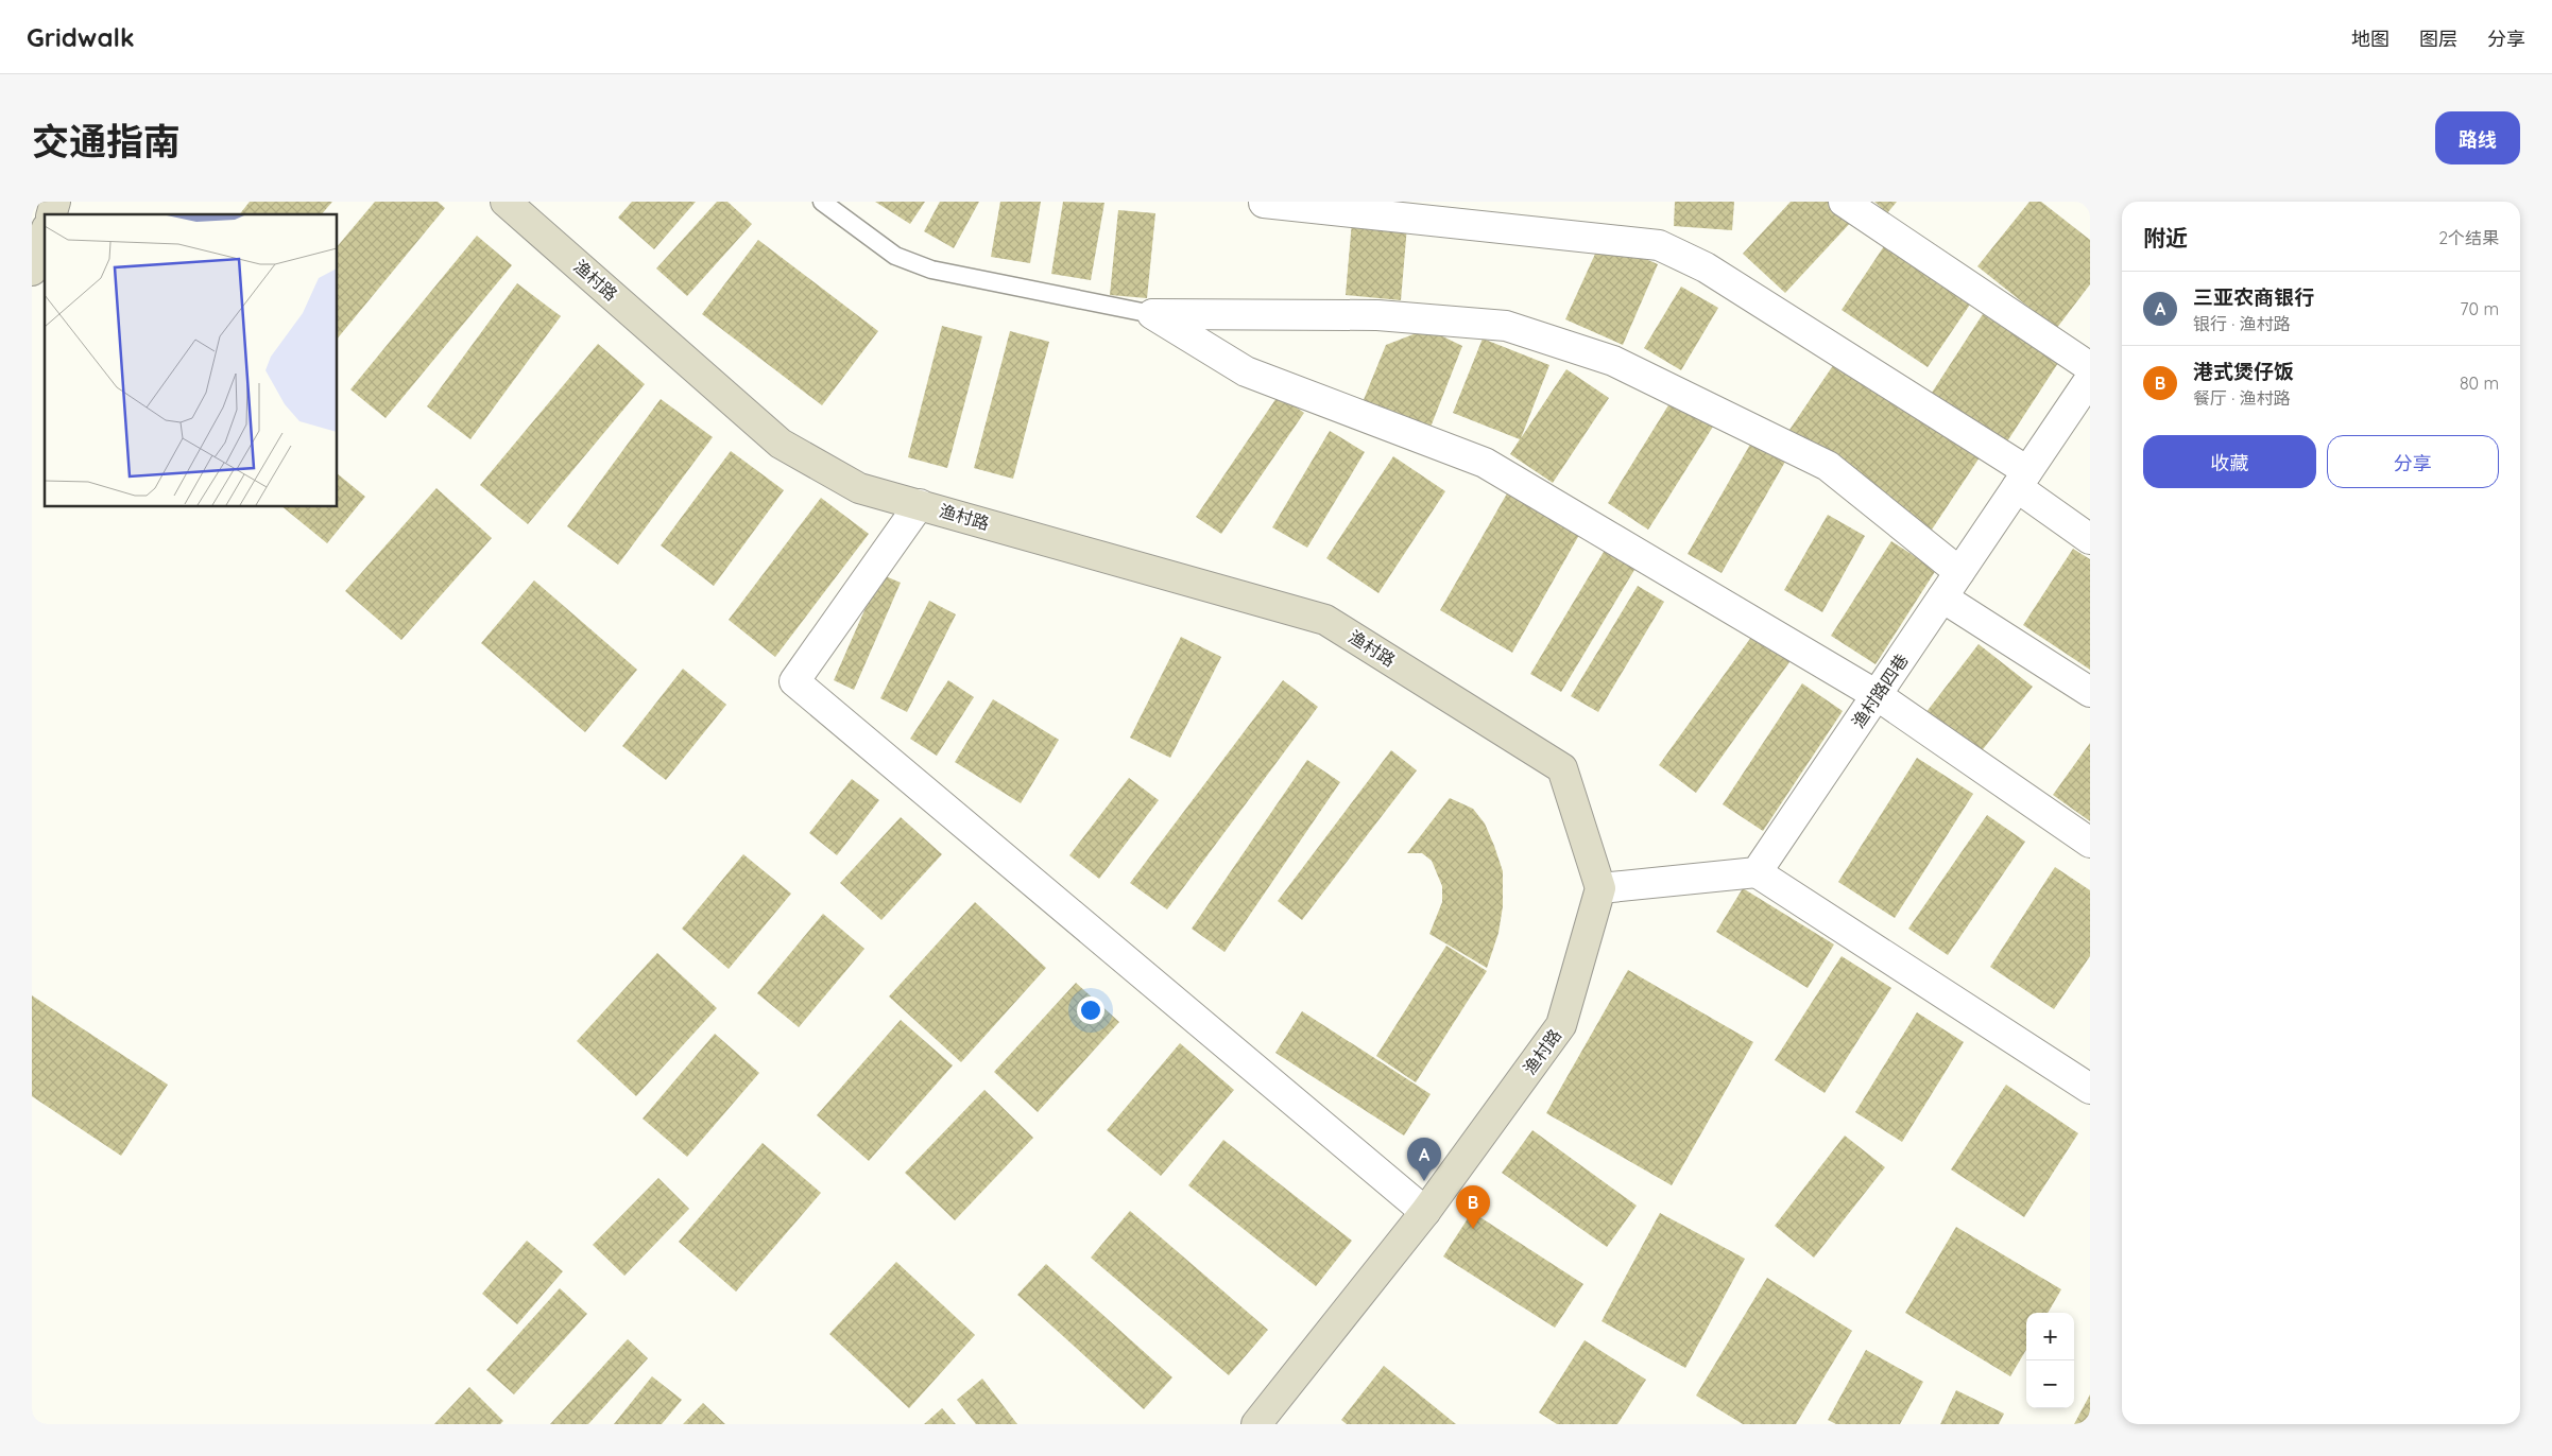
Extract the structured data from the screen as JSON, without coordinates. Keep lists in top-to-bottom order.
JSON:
{
  "streets": {
    "street": ["渔村路", "渔村路四巷"]
  },
  "page": {
    "header": "Gridwalk",
    "nav": ["地图", "图层", "分享"],
    "title": "交通指南",
    "buttons": [
      "路线",
      ["收藏", "分享"]
    ],
    "heading": ["附近", "2个结果"],
    "list": [
      {
        "mark": "A",
        "name": "三亚农商银行",
        "note": "银行 · 渔村路",
        "value": "70 m"
      },
      {
        "mark": "B",
        "name": "港式煲仔饭",
        "note": "餐厅 · 渔村路",
        "value": "80 m"
      }
    ],
    "pins": ["A", "B"],
    "map_buttons": ["+", "−"]
  }
}
